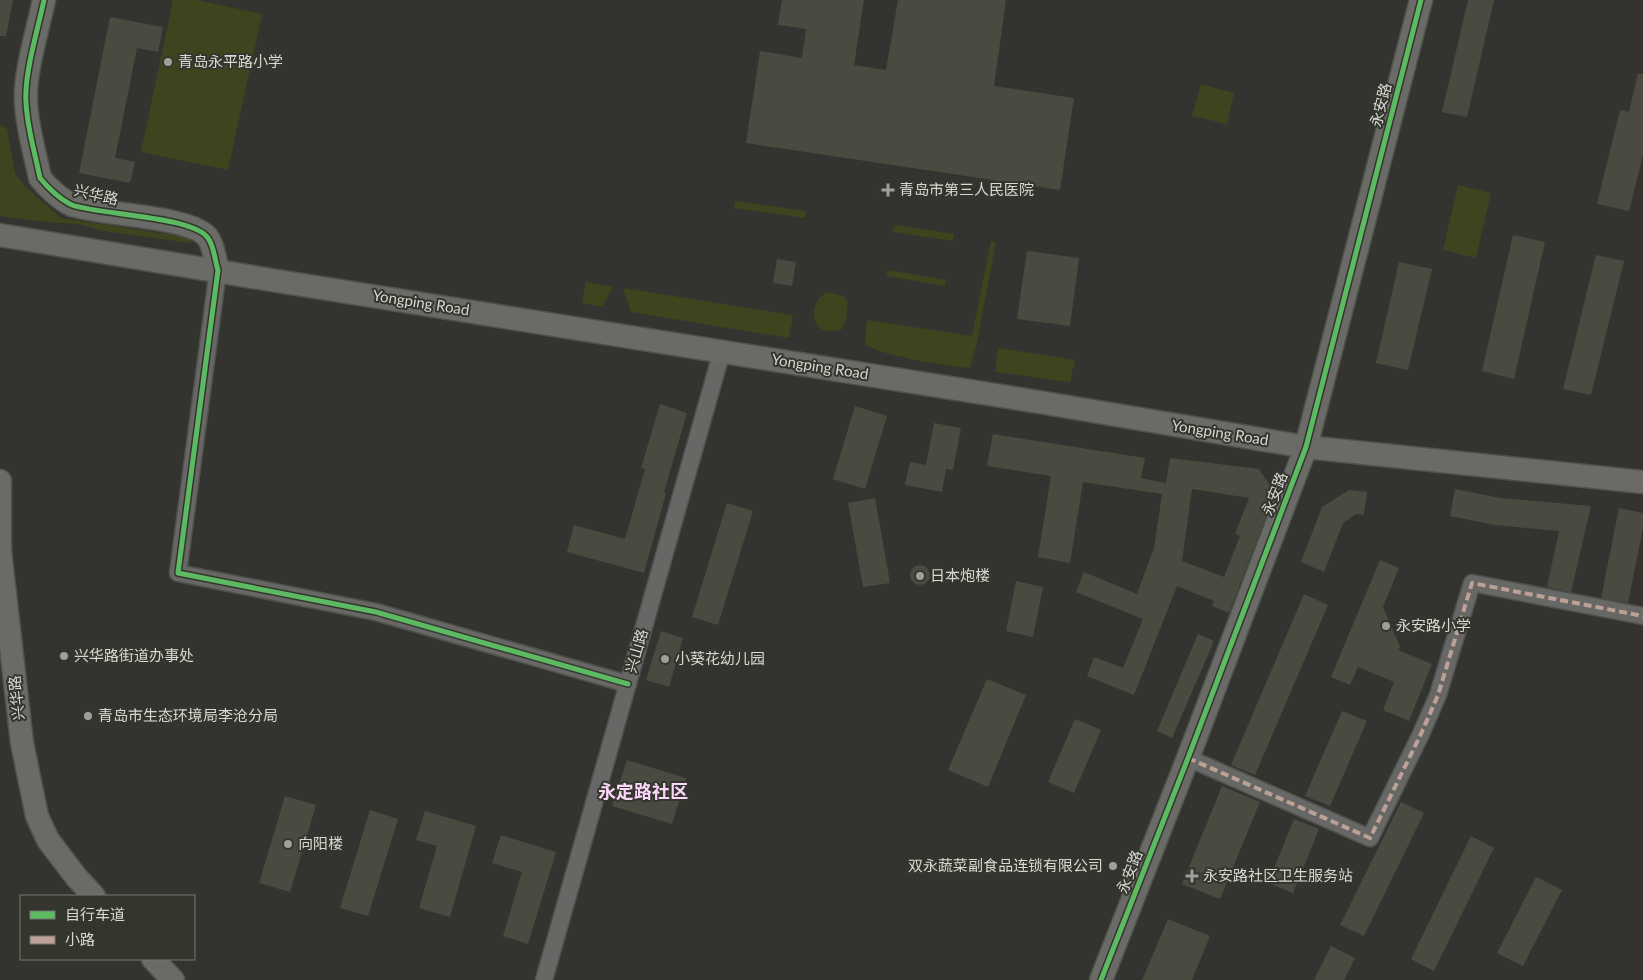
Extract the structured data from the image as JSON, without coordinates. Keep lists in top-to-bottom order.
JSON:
{
  "streets": {
    "street": [
      "永安路",
      "兴华路",
      "Yongping Road",
      "兴山路"
    ]
  },
  "crossings": [
    ["永安路", "Yongping Road"],
    ["兴华路", "Yongping Road"],
    ["Yongping Road", "兴山路"]
  ],
  "districts": ["永定路社区"],
  "places": {
    "other": [
      "青岛永平路小学",
      "日本炮楼",
      "永安路小学",
      "兴华路街道办事处",
      "小葵花幼儿园",
      "青岛市生态环境局李沧分局",
      "向阳楼",
      "双永蔬菜副食品连锁有限公司"
    ],
    "health": ["青岛市第三人民医院", "永安路社区卫生服务站"]
  },
  "legend": ["自行车道", "小路"]
}
